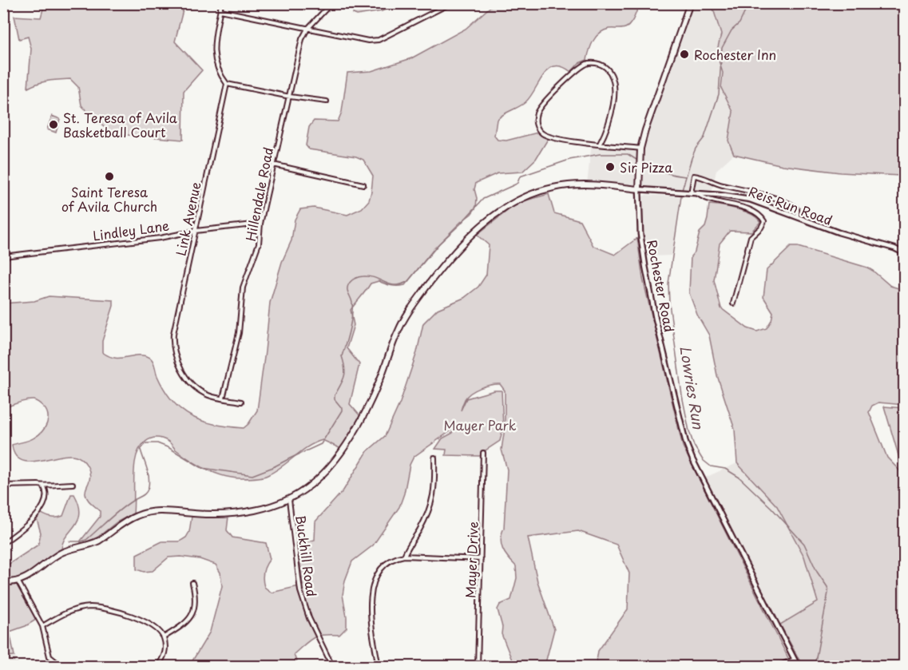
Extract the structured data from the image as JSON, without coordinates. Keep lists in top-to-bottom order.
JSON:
{
  "streets": {
    "main road": ["Rochester Road"],
    "street": [
      "Hillendale Road",
      "Reis Run Road",
      "Link Avenue",
      "Lindley Lane",
      "Buckhill Road",
      "Mayer Drive"
    ]
  },
  "crossings": [
    ["Hillendale Road", "Link Avenue"],
    ["Hillendale Road", "Lindley Lane"],
    ["Reis Run Road", "Rochester Road"],
    ["Link Avenue", "Lindley Lane"]
  ],
  "water": ["Lowries Run"],
  "parks": ["Mayer Park"],
  "places": [
    "Rochester Inn",
    "St. Teresa of Avila Basketball Court",
    "Sir Pizza",
    "Saint Teresa of Avila Church"
  ]
}
